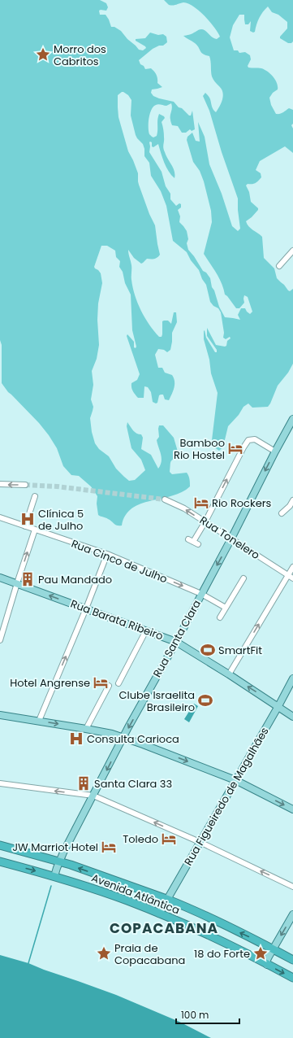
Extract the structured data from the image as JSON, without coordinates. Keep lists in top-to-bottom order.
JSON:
{
  "streets": {
    "highway": ["Avenida Atlântica"],
    "main road": ["Rua Barata Ribeiro", "Rua Santa Clara", "Rua Figueiredo de Magalhães"],
    "street": ["Rua Tonelero", "Rua Cinco de Julho"]
  },
  "crossings": [
    ["Rua Tonelero", "Rua Santa Clara"],
    ["Rua Cinco de Julho", "Rua Santa Clara"],
    ["Rua Barata Ribeiro", "Rua Santa Clara"],
    ["Rua Barata Ribeiro", "Rua Figueiredo de Magalhães"],
    ["Rua Santa Clara", "Avenida Atlântica"],
    ["Rua Figueiredo de Magalhães", "Avenida Atlântica"]
  ],
  "one_way": ["Rua Cinco de Julho", "Rua Barata Ribeiro", "Rua Santa Clara"],
  "districts": ["COPACABANA"],
  "places": {
    "place": ["Morro dos Cabritos", "Praia de Copacabana", "18 do Forte"],
    "hotel": [
      "Bamboo Rio Hostel",
      "Rio Rockers",
      "Hotel Angrense",
      "Toledo",
      "JW Marriot Hotel"
    ],
    "hospital": ["Clínica 5 de Julho", "Consulta Carioca"],
    "building": ["Pau Mandado", "Santa Clara 33"],
    "sports": ["SmartFit", "Clube Israelita Brasileiro"]
  },
  "scale_bar": "100 m"
}
